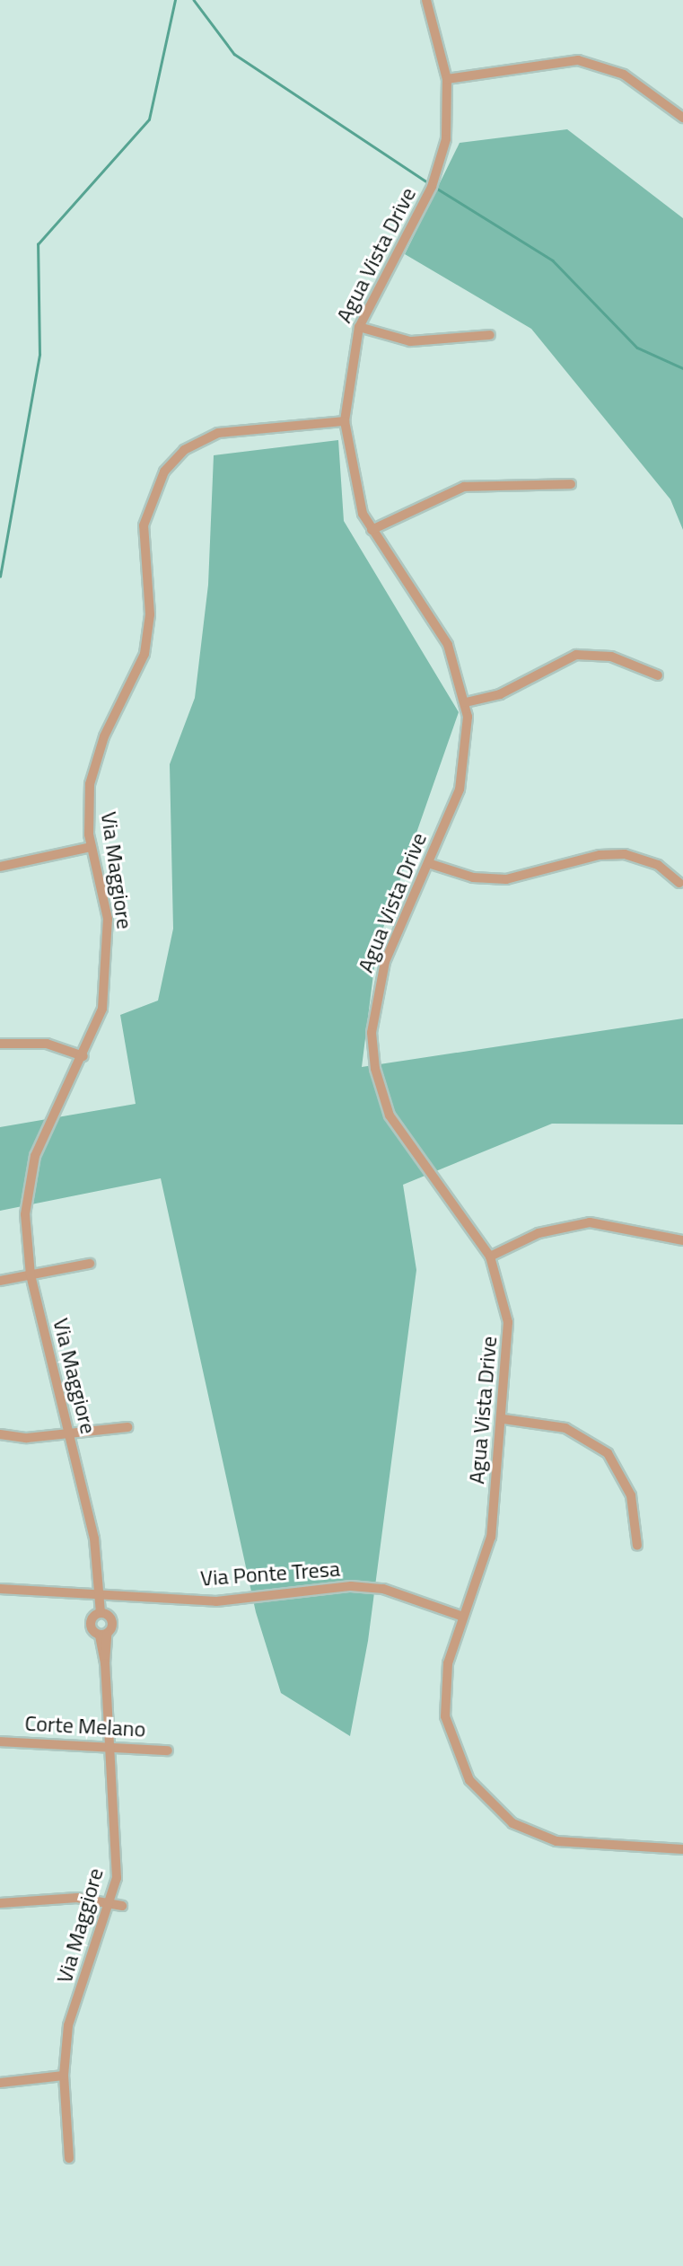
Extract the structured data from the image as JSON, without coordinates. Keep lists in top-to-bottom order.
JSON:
{
  "streets": {
    "street": [
      "Agua Vista Drive",
      "Via Maggiore",
      "Via Ponte Tresa",
      "Corte Melano"
    ]
  },
  "crossings": [
    ["Agua Vista Drive", "Via Maggiore"],
    ["Agua Vista Drive", "Via Ponte Tresa"],
    ["Via Maggiore", "Via Ponte Tresa"],
    ["Via Maggiore", "Corte Melano"]
  ]
}
